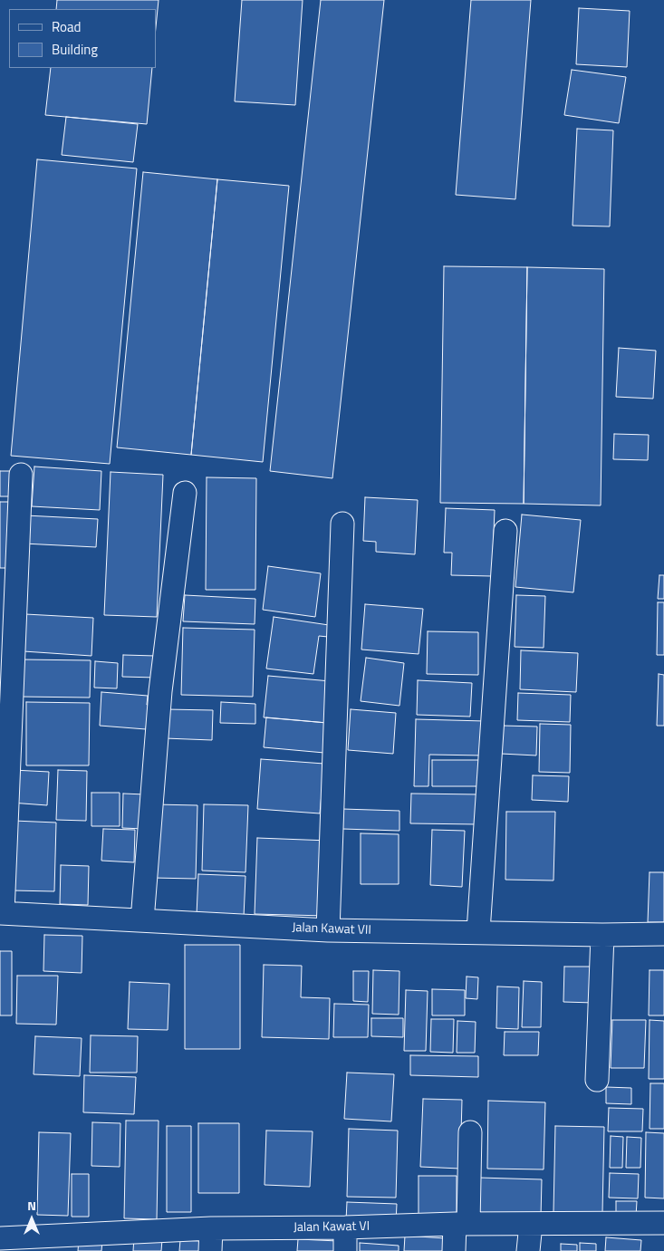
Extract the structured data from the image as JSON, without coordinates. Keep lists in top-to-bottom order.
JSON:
{
  "streets": {
    "street": ["Jalan Kawat VII", "Jalan Kawat VI"]
  },
  "legend": ["Road", "Building"],
  "north": "top"
}
